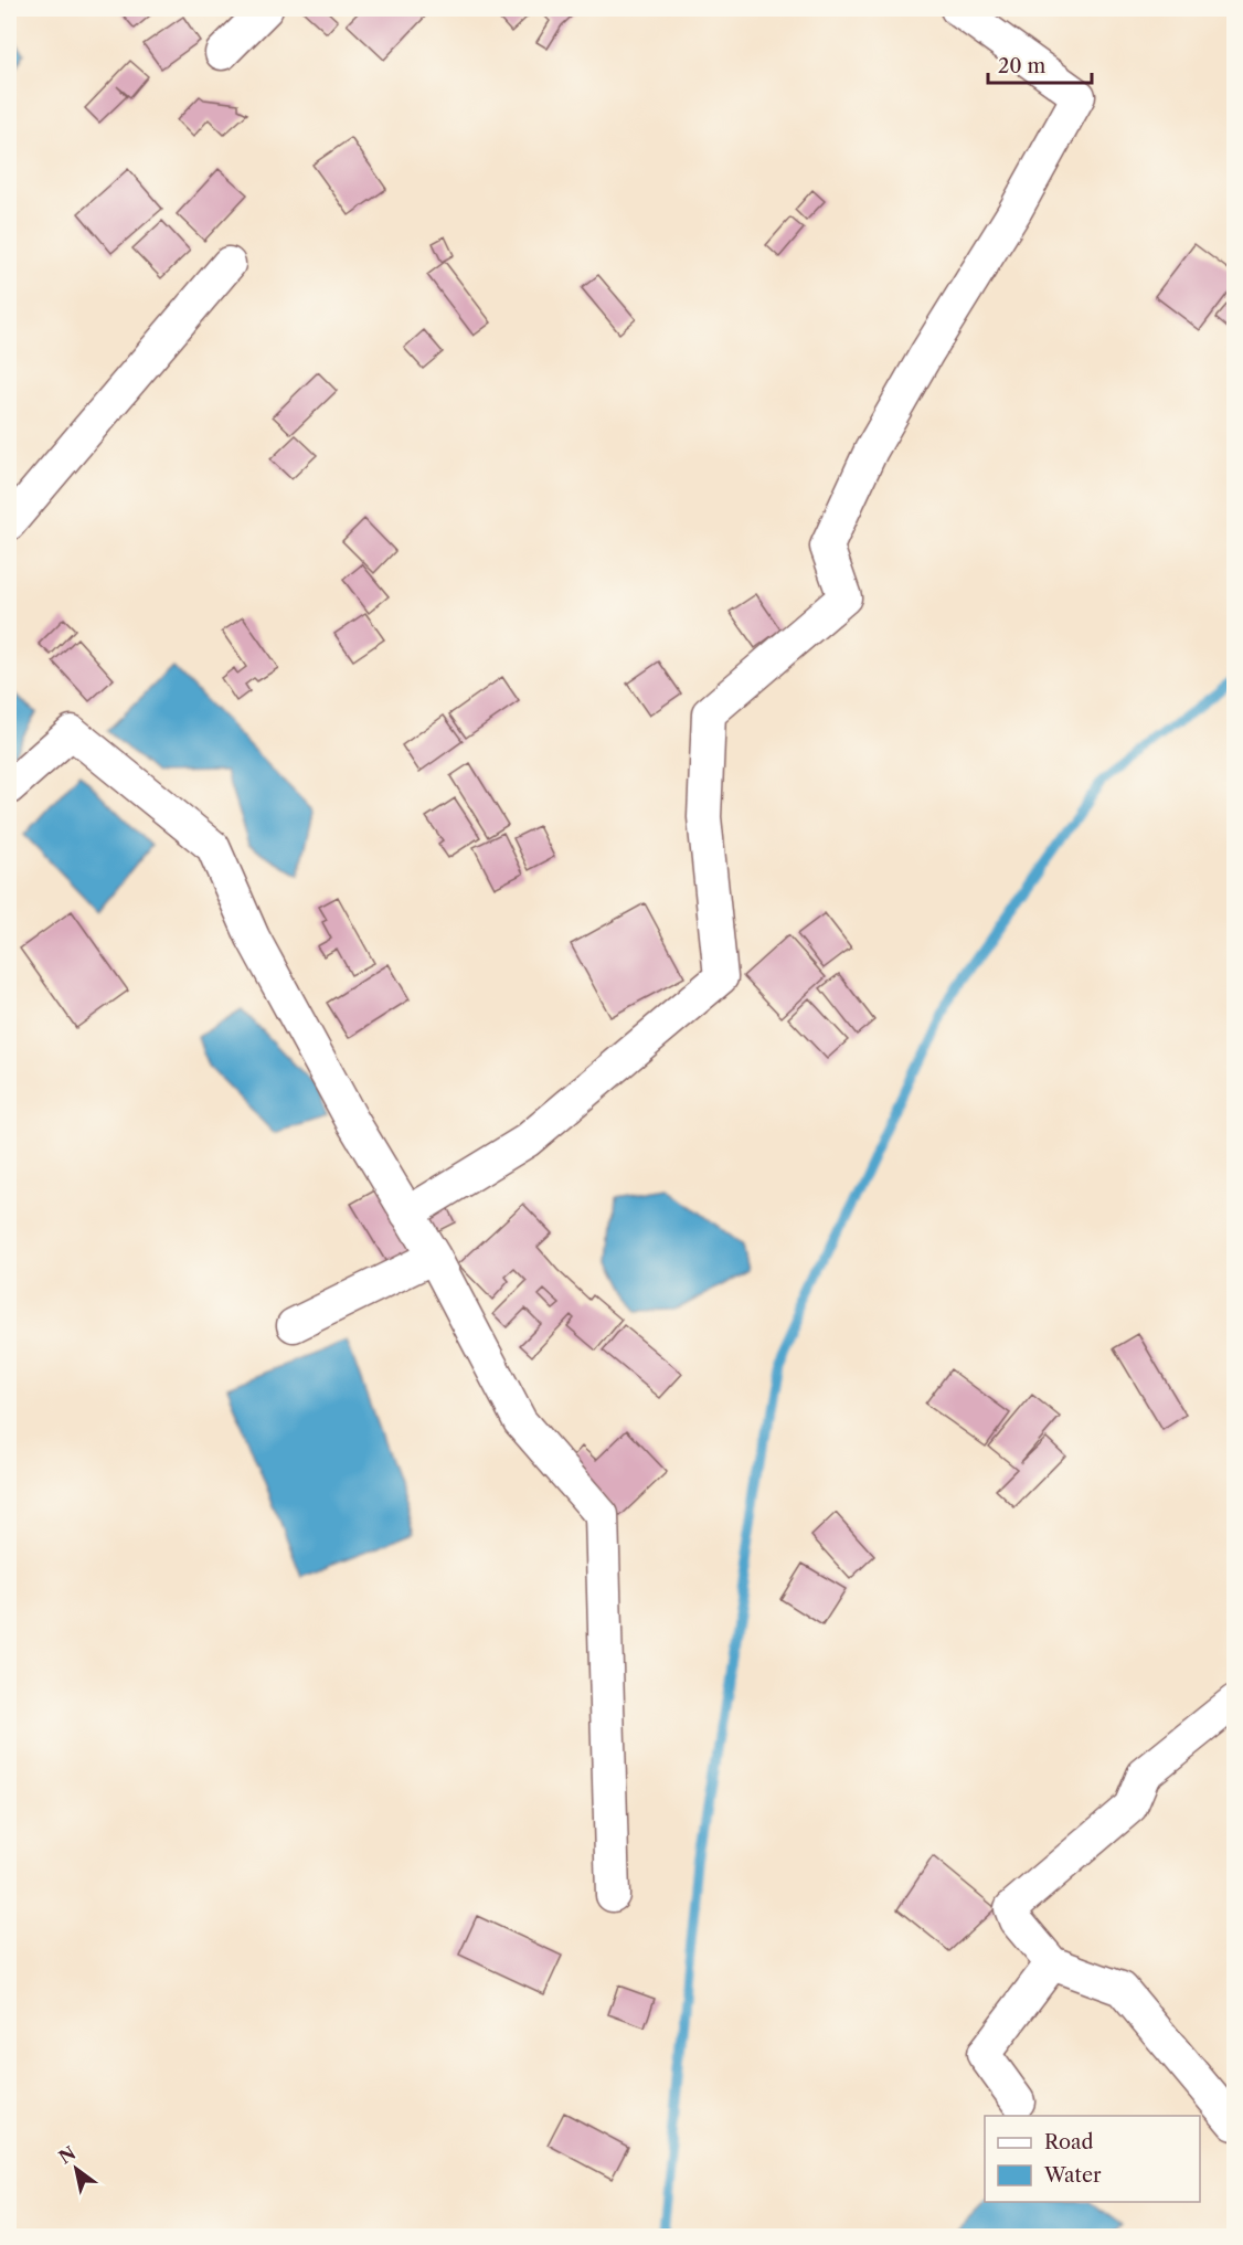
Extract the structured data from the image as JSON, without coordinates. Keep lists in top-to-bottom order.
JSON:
{
  "legend": ["Road", "Water"],
  "scale_bar": "20 m",
  "north": "top left"
}
